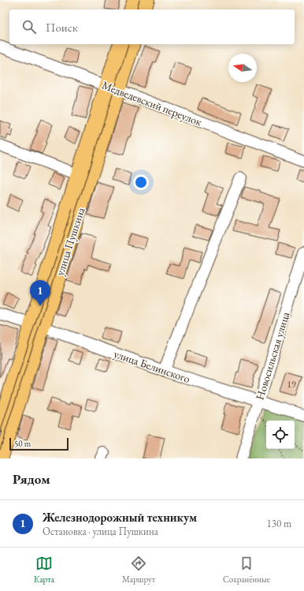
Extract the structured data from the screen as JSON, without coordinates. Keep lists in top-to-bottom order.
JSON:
{
  "streets": {
    "main road": ["улица Пушкина"],
    "street": ["Медведевский переулок", "Новосильская улица", "улица Белинского"]
  },
  "crossings": [
    ["Медведевский переулок", "улица Пушкина"],
    ["улица Пушкина", "улица Белинского"],
    ["Новосильская улица", "улица Белинского"]
  ],
  "house_numbers": ["19"],
  "scale_bar": "50 m",
  "north": "left",
  "page": {
    "search": "Поиск",
    "pins": "1",
    "scale": "50 m",
    "heading": "Рядом",
    "list": [
      {
        "mark": "1",
        "name": "Железнодорожный техникум",
        "note": "Остановка · улица Пушкина",
        "value": "130 m"
      }
    ],
    "nav": ["Карта", "Маршрут", "Сохранённые"]
  }
}
